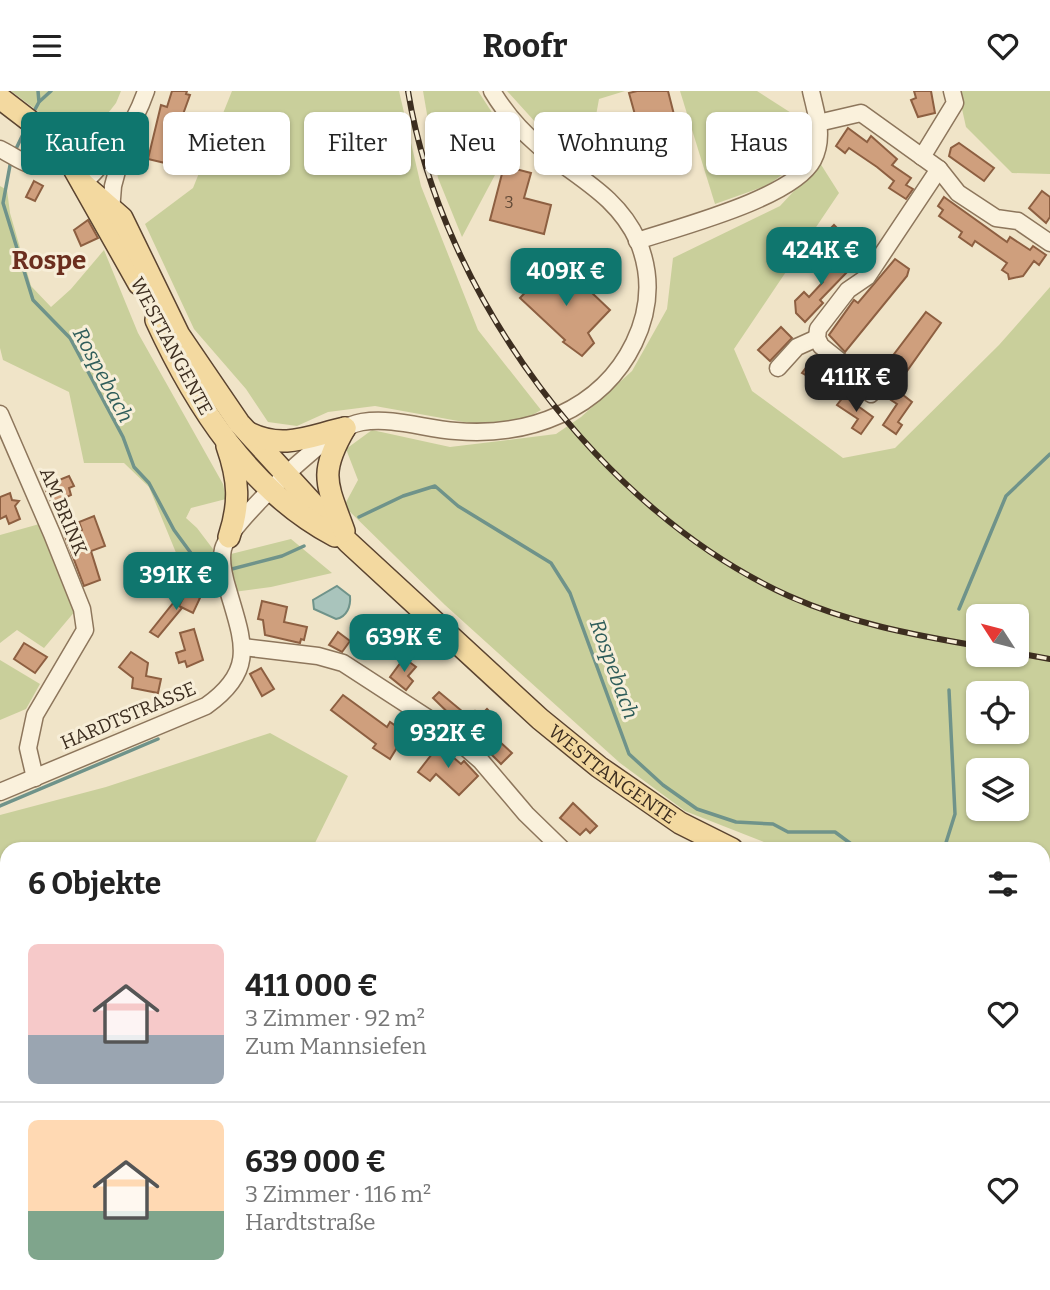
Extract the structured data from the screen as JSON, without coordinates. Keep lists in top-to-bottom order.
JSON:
{
  "streets": {
    "main road": ["WESTTANGENTE"],
    "street": ["AM BRINK", "HARDTSTRASSE"]
  },
  "crossings": [
    ["AM BRINK", "HARDTSTRASSE"]
  ],
  "districts": ["Rospe"],
  "water": ["Rospebach"],
  "house_numbers": ["3"],
  "north": "top left",
  "page": {
    "header": "Roofr",
    "chip": [
      "Kaufen",
      "Mieten",
      "Filter",
      "Neu",
      "Wohnung",
      "Haus"
    ],
    "price": [
      "424K €",
      "409K €",
      "411K €",
      "391K €",
      "639K €",
      "932K €"
    ],
    "heading": "6 Objekte",
    "list": [
      {
        "name": "411 000 €",
        "note": "3 Zimmer · 92 m² · Zum Mannsiefen"
      },
      {
        "name": "639 000 €",
        "note": "3 Zimmer · 116 m² · Hardtstraße"
      }
    ]
  }
}
